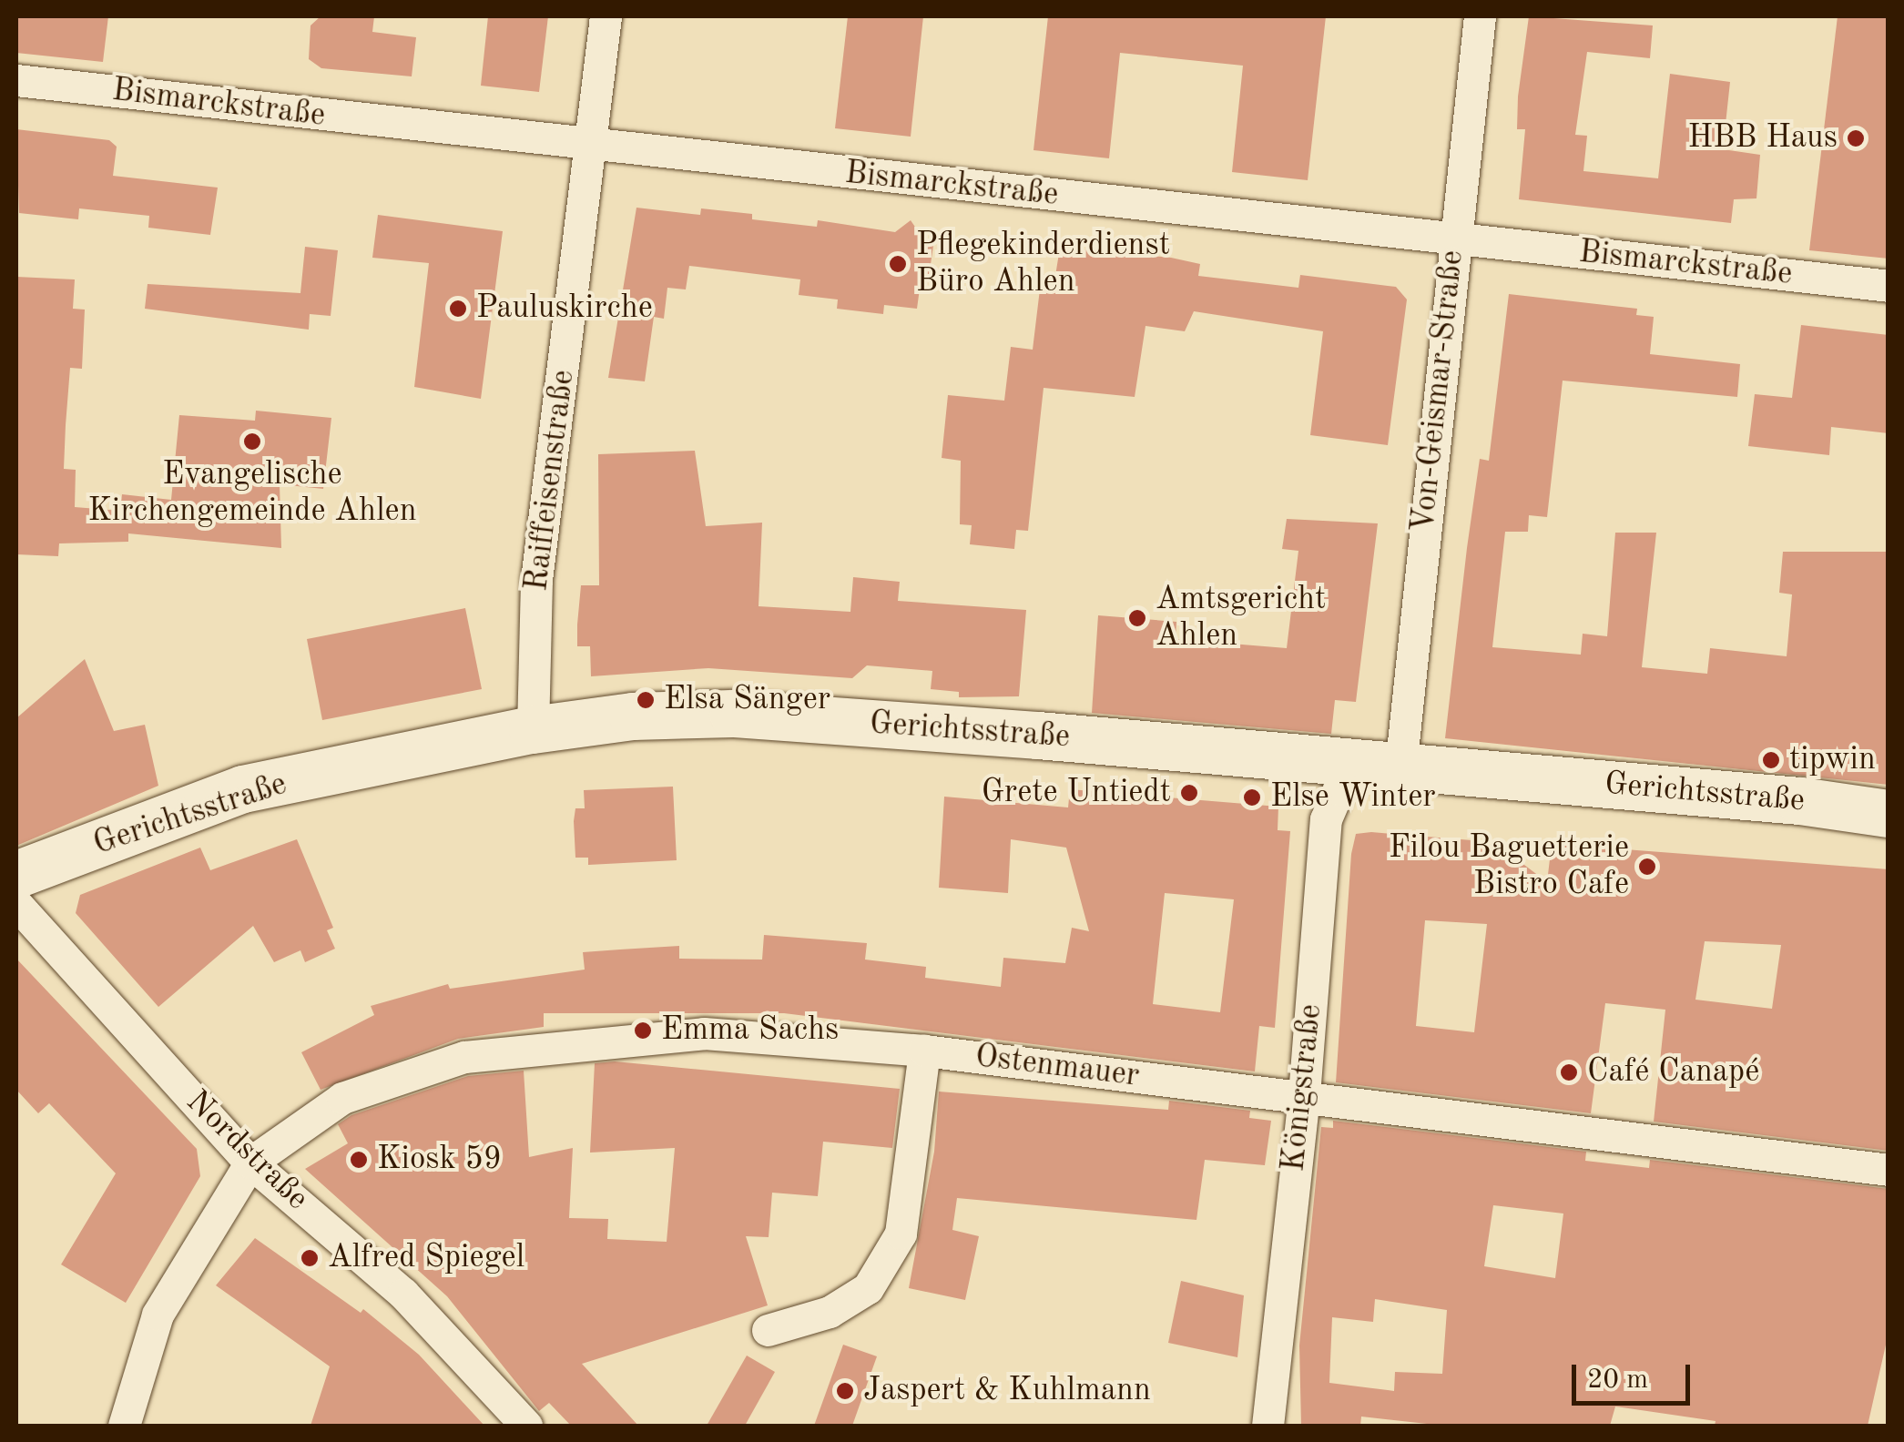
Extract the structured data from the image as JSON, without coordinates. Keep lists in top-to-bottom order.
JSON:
{
  "streets": {
    "street": [
      "Bismarckstraße",
      "Von-Geismar-Straße",
      "Raiffeisenstraße",
      "Gerichtsstraße",
      "Ostenmauer",
      "Königstraße",
      "Nordstraße"
    ]
  },
  "crossings": [
    ["Bismarckstraße", "Von-Geismar-Straße"],
    ["Bismarckstraße", "Raiffeisenstraße"],
    ["Von-Geismar-Straße", "Gerichtsstraße"],
    ["Von-Geismar-Straße", "Königstraße"],
    ["Raiffeisenstraße", "Gerichtsstraße"],
    ["Gerichtsstraße", "Königstraße"],
    ["Ostenmauer", "Königstraße"],
    ["Ostenmauer", "Nordstraße"]
  ],
  "places": [
    "HBB Haus",
    "Pflegekinderdienst Büro Ahlen",
    "Pauluskirche",
    "Evangelische Kirchengemeinde Ahlen",
    "Amtsgericht Ahlen",
    "Elsa Sänger",
    "tipwin",
    "Grete Untiedt",
    "Else Winter",
    "Filou Baguetterie Bistro Cafe",
    "Emma Sachs",
    "Café Canapé",
    "Kiosk 59",
    "Alfred Spiegel",
    "Jaspert & Kuhlmann"
  ],
  "scale_bar": "20 m"
}
